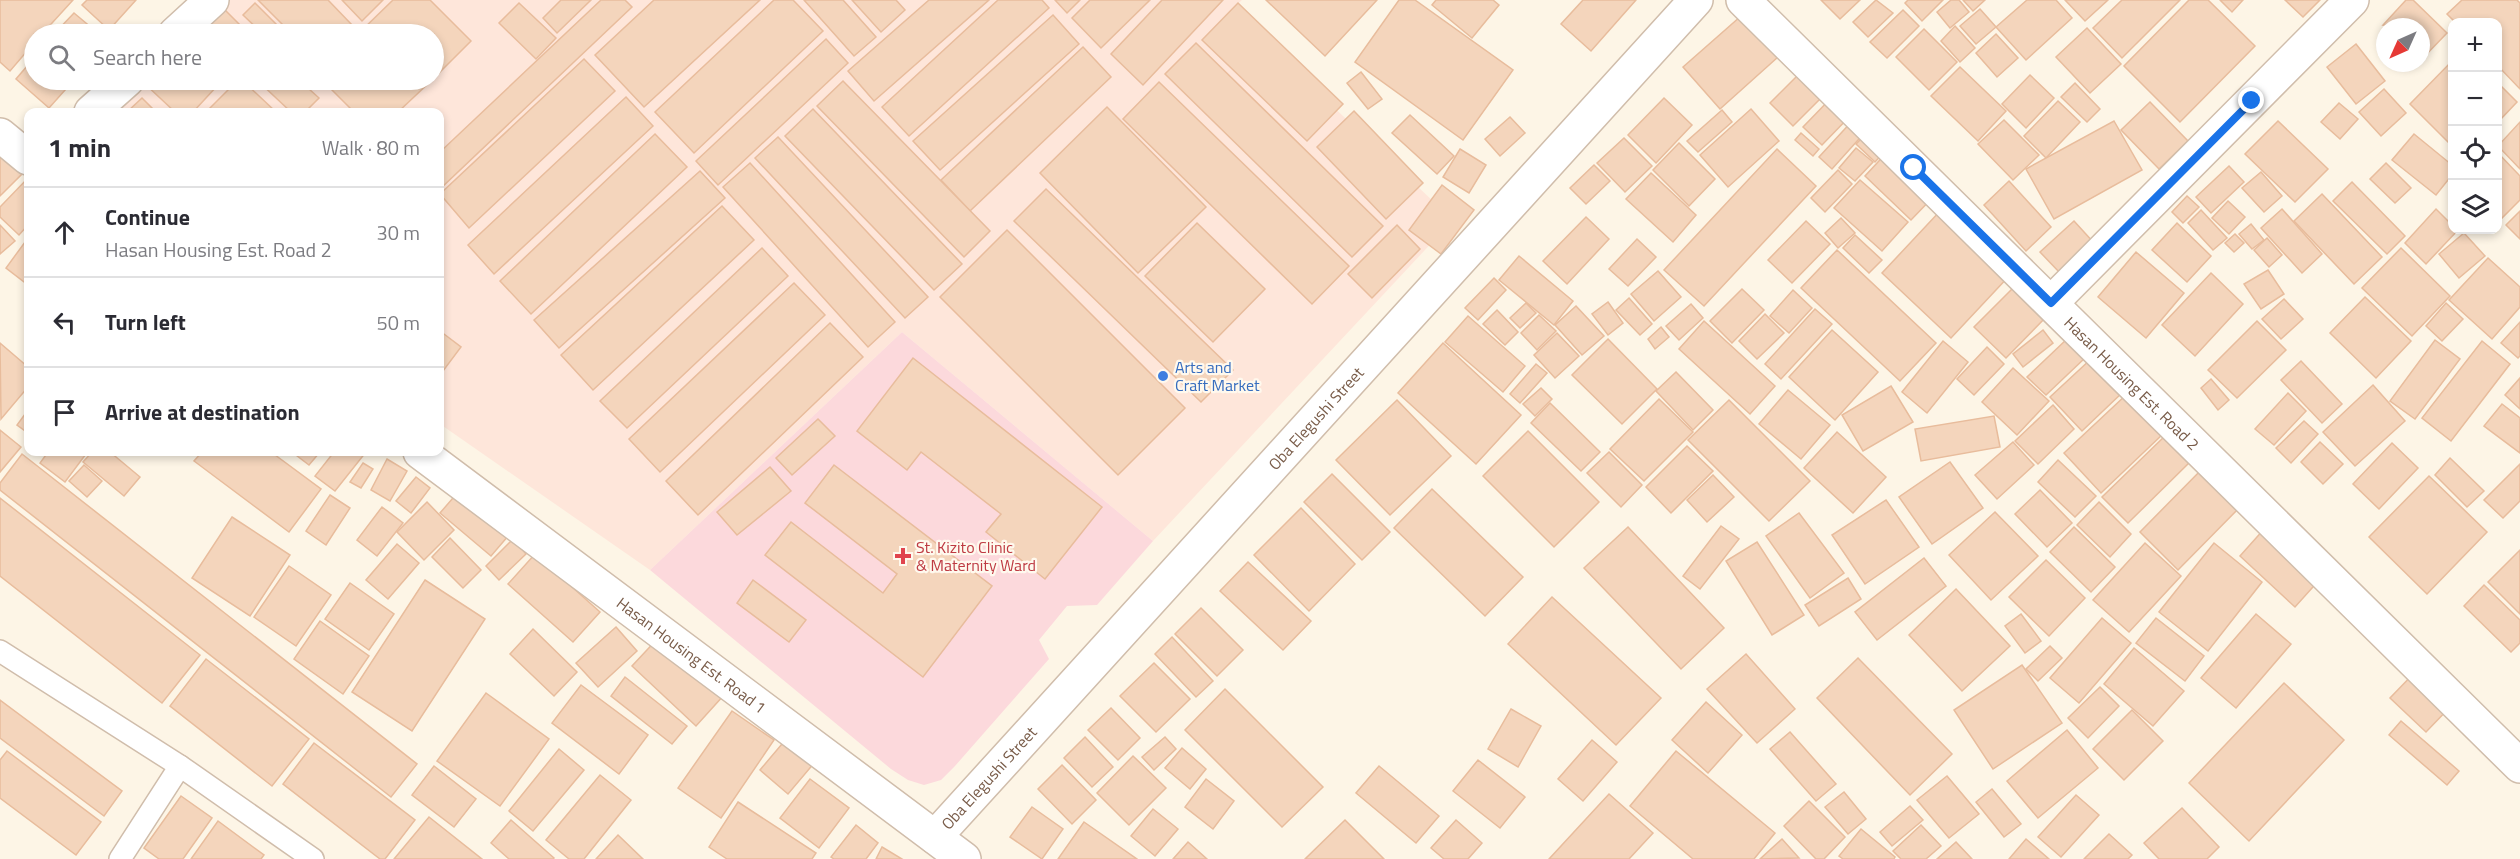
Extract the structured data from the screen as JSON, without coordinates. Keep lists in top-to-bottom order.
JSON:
{
  "streets": {
    "street": ["Hasan Housing Est. Road 2", "Oba Elegushi Street", "Hasan Housing Est. Road 1"]
  },
  "crossings": [
    ["Oba Elegushi Street", "Hasan Housing Est. Road 1"]
  ],
  "places": {
    "other": ["Arts and Craft Market"],
    "health": ["St. Kizito Clinic & Maternity Ward"]
  },
  "north": "bottom left",
  "page": {
    "map_buttons": ["+", "−"],
    "search": "Search here",
    "heading": ["1 min", "Walk · 80 m"],
    "list": [
      ["Continue", "Hasan Housing Est. Road 2", "30 m"],
      ["Turn left", "50 m"],
      "Arrive at destination"
    ]
  }
}
